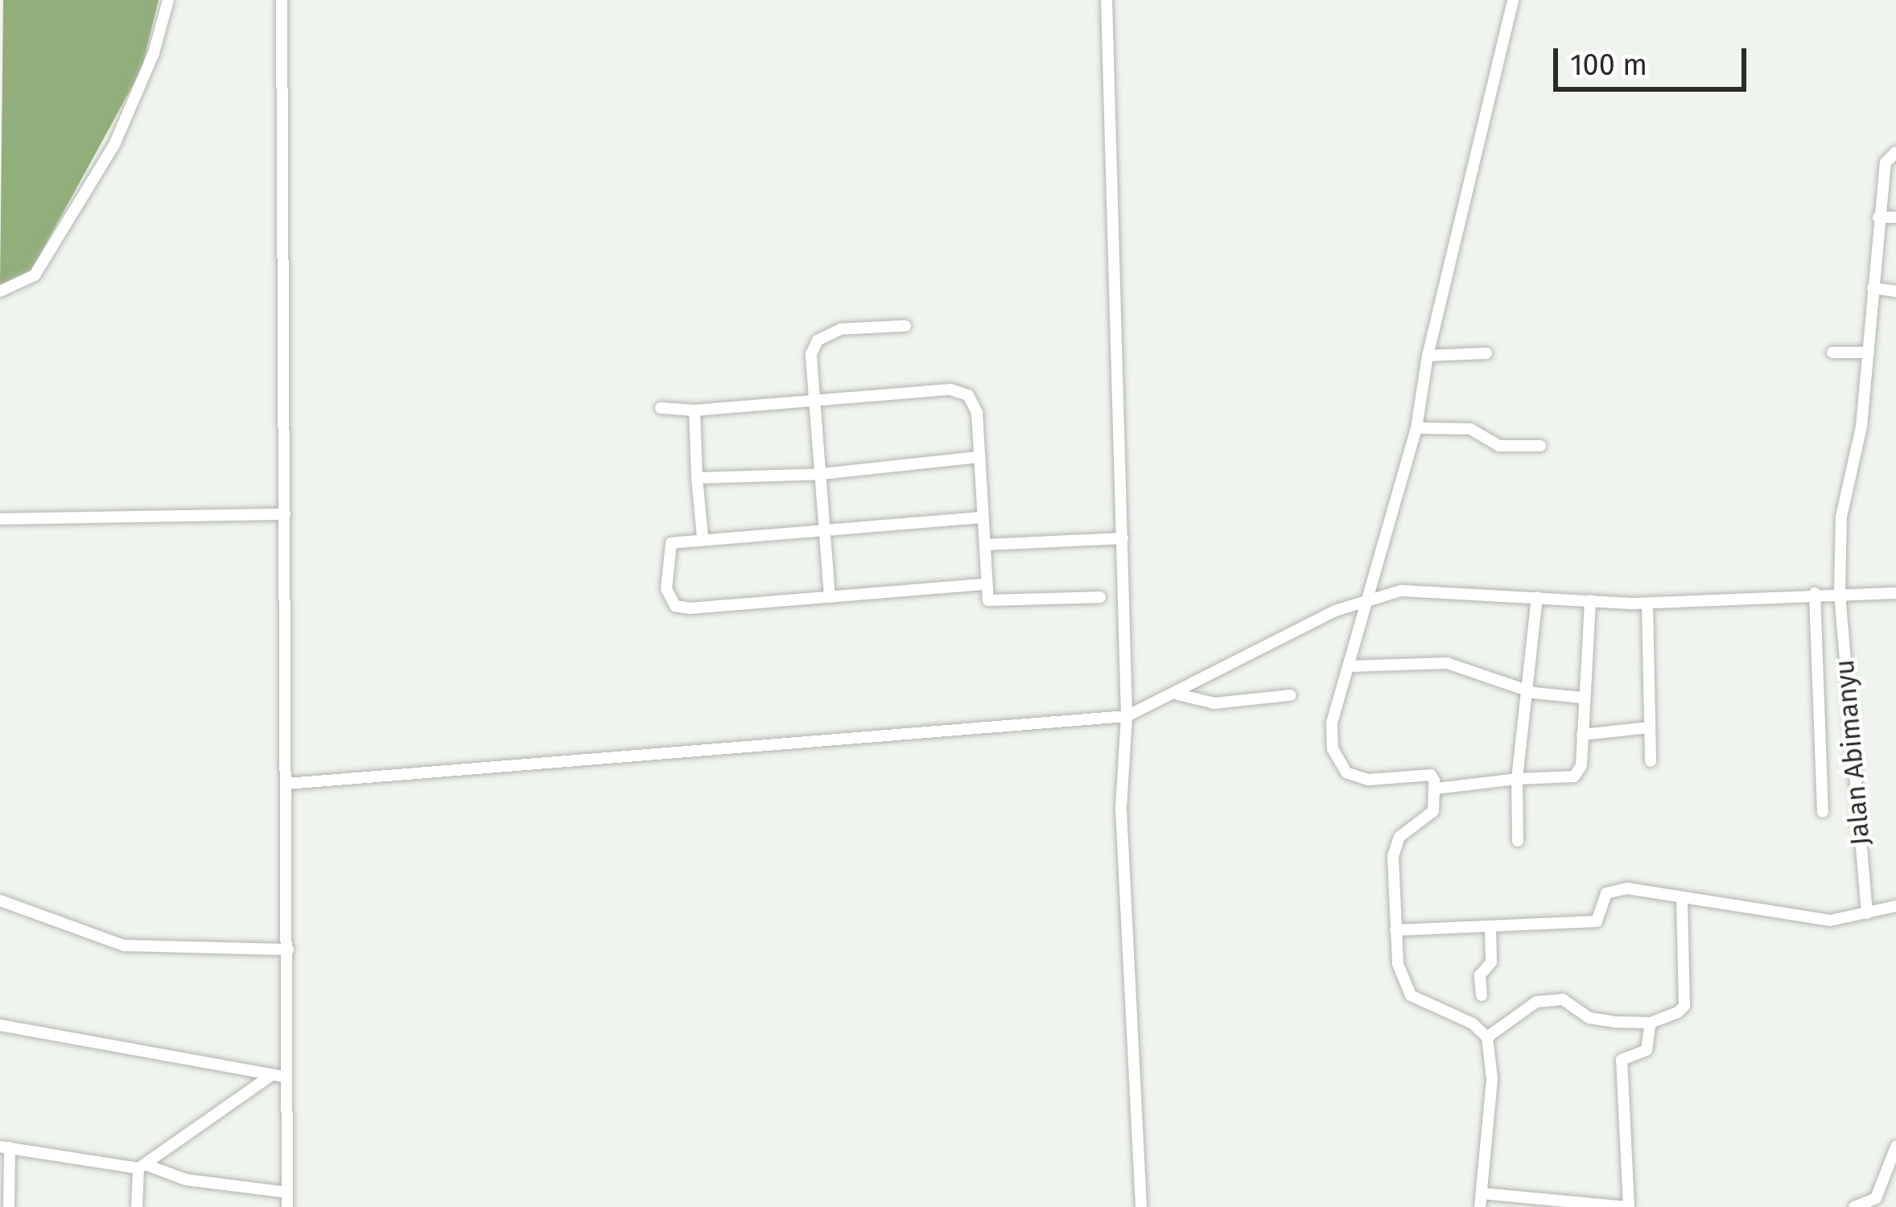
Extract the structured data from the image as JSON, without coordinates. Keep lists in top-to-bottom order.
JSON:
{
  "streets": {
    "street": ["Jalan Abimanyu"]
  },
  "scale_bar": "100 m"
}
